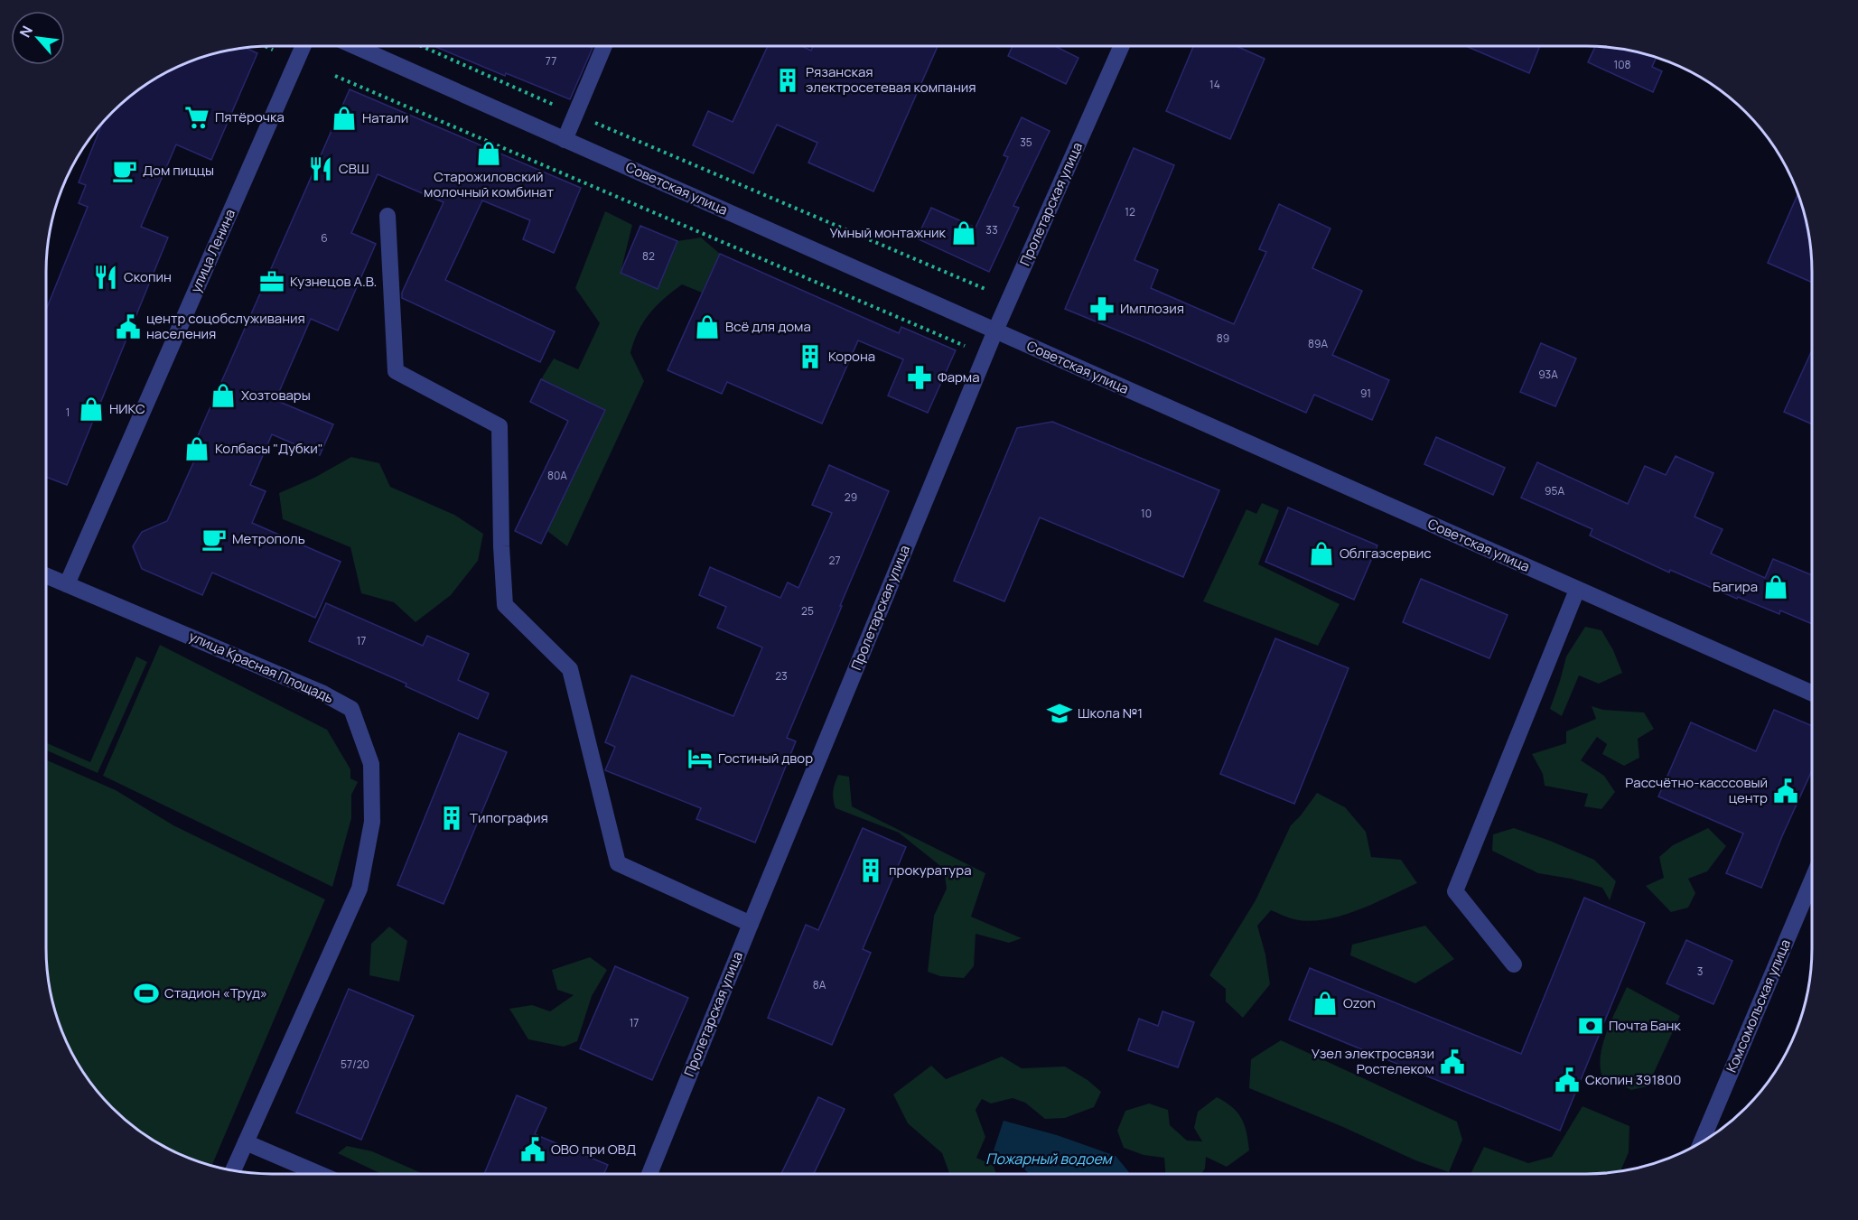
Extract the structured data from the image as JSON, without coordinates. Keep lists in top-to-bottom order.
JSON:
{
  "streets": {
    "street": [
      "Советская улица",
      "Пролетарская улица",
      "улица Ленина",
      "улица Красная Площадь",
      "Комсомольская улица"
    ]
  },
  "crossings": [
    ["Советская улица", "Пролетарская улица"],
    ["улица Ленина", "улица Красная Площадь"]
  ],
  "water": ["Пожарный водоем"],
  "places": {
    "building": [
      "Рязанская электросетевая компания",
      "Корона",
      "Типография",
      "прокуратура"
    ],
    "supermarket": ["Пятёрочка"],
    "shop": [
      "Натали",
      "Старожиловский молочный комбинат",
      "Умный монтажник",
      "Всё для дома",
      "Хозтовары",
      "НИКС",
      "Колбасы \"Дубки\"",
      "Облгазсервис",
      "Багира",
      "Ozon"
    ],
    "restaurant": ["СВШ", "Скопин"],
    "cafe": ["Дом пиццы", "Метрополь"],
    "office": ["Кузнецов А.В."],
    "pharmacy": ["Имплозия", "Фарма"],
    "public building": [
      "центр соцобслуживания населения",
      "Рассчётно-касссовый центр",
      "Узел электросвязи Ростелеком",
      "Скопин 391800",
      "ОВО при ОВД"
    ],
    "school or university": ["Школа №1"],
    "hotel": ["Гостиный двор"],
    "sports": ["Стадион «Труд»"],
    "bank": ["Почта Банк"]
  },
  "house_numbers": [
    "77",
    "108",
    "14",
    "35",
    "12",
    "33",
    "6",
    "82",
    "89",
    "89А",
    "93А",
    "91",
    "1",
    "80А",
    "95А",
    "29",
    "10",
    "27",
    "25",
    "17",
    "23",
    "3",
    "8А",
    "17",
    "57/20"
  ],
  "north": "top left"
}
